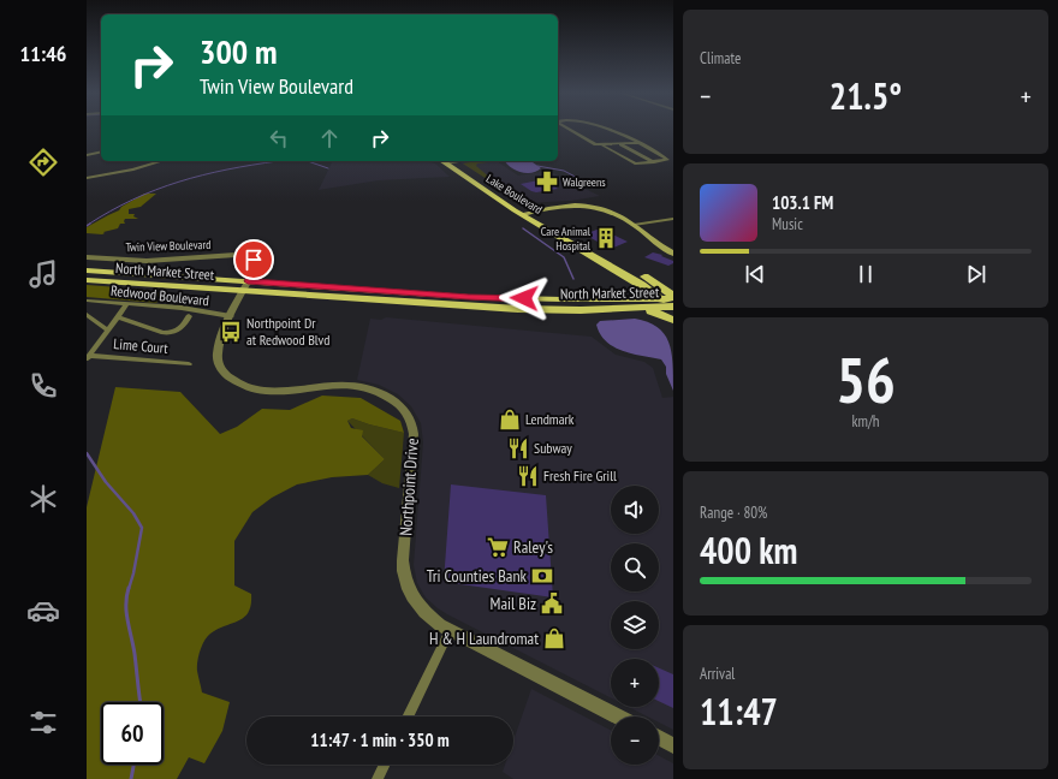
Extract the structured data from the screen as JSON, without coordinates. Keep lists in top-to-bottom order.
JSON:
{
  "streets": {
    "main road": ["Lake Boulevard", "North Market Street"],
    "street": [
      "Twin View Boulevard",
      "Redwood Boulevard",
      "Lime Court",
      "Northpoint Drive"
    ]
  },
  "crossings": [
    ["Lake Boulevard", "North Market Street"],
    ["Twin View Boulevard", "North Market Street"],
    ["Twin View Boulevard", "Northpoint Drive"],
    ["North Market Street", "Northpoint Drive"],
    ["Redwood Boulevard", "Northpoint Drive"]
  ],
  "places": {
    "pharmacy": ["Walgreens"],
    "building": ["Care Animal Hospital"],
    "bus stop": ["Northpoint Dr at Redwood Blvd"],
    "shop": ["Lendmark", "H & H Laundromat"],
    "restaurant": ["Subway", "Fresh Fire Grill"],
    "supermarket": ["Raley's"],
    "bank": ["Tri Counties Bank"],
    "public building": ["Mail Biz"]
  },
  "page": {
    "tabs": "11:46",
    "tile": [
      "Climate",
      ["56", "km/h"],
      ["Range · 80%", "400 km"],
      ["Arrival", "11:47"]
    ],
    "turn": ["300 m", "Twin View Boulevard"],
    "heat": ["−", "21.5°", "+"],
    "song": ["103.1 FM", "Music"],
    "map_buttons": ["+", "−"],
    "limit": "60",
    "trip": "11:47 · 1 min · 350 m"
  }
}
